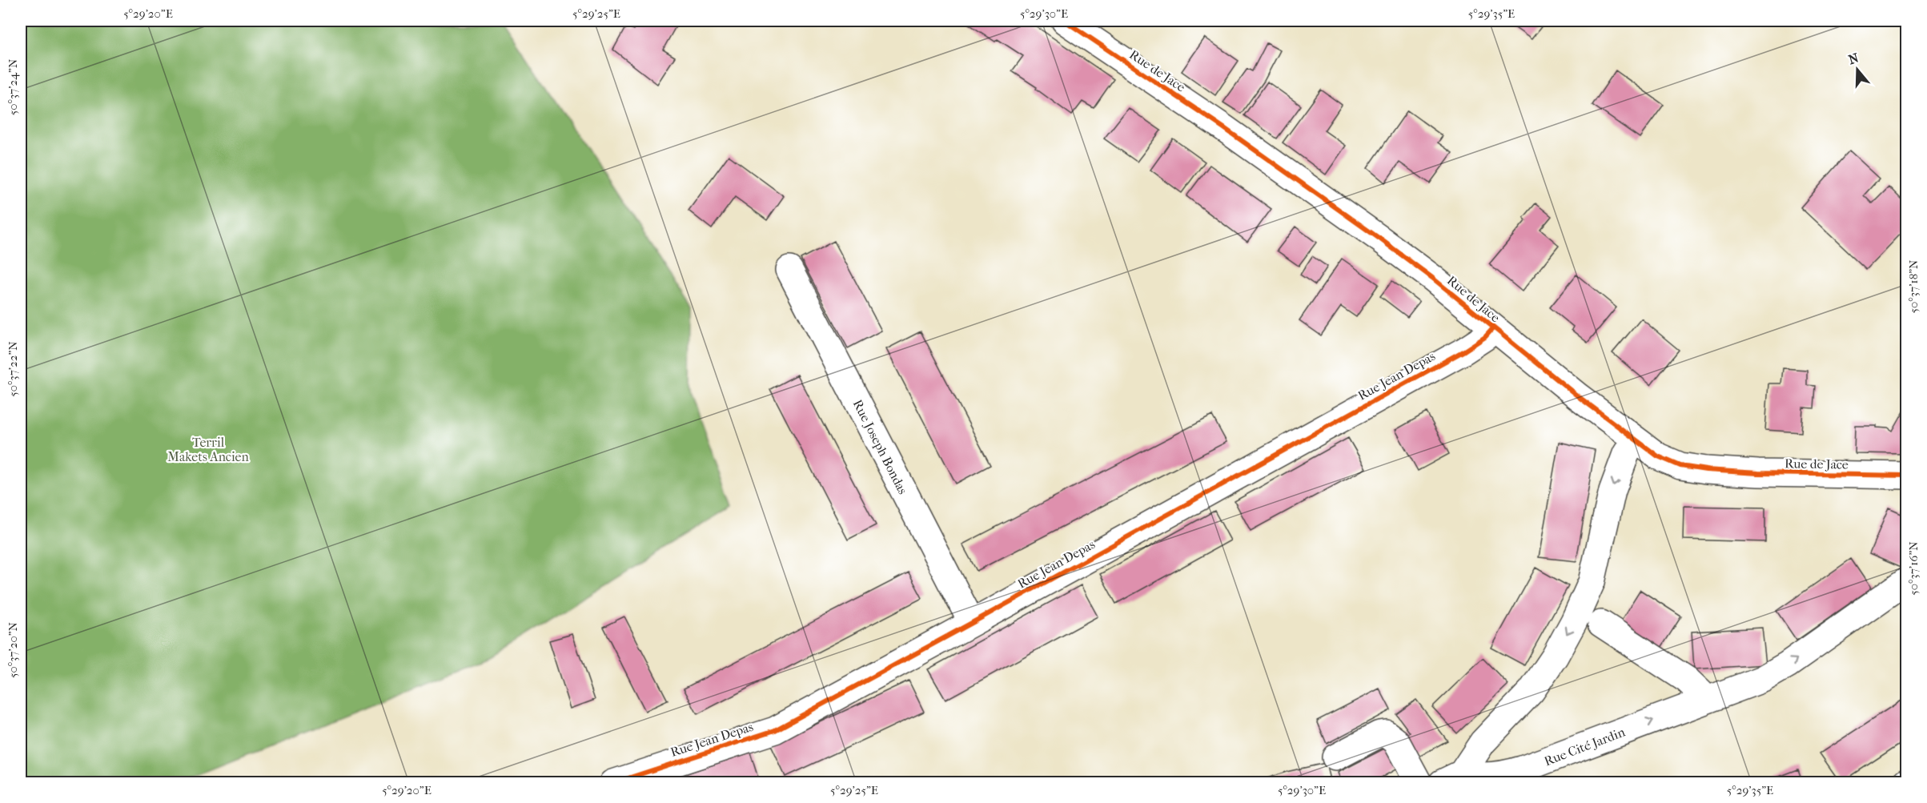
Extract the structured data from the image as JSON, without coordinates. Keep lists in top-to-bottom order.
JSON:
{
  "streets": {
    "street": [
      "Rue de Jace",
      "Rue Jean Depas",
      "Rue Joseph Bondas",
      "Rue Cité Jardin"
    ]
  },
  "crossings": [
    ["Rue de Jace", "Rue Jean Depas"],
    ["Rue Jean Depas", "Rue Joseph Bondas"]
  ],
  "one_way": ["Rue Cité Jardin"],
  "parks": ["Terril Makets Ancien"],
  "north": "top",
  "coordinates": [
    "5°29'20\"E",
    "5°29'25\"E",
    "5°29'30\"E",
    "5°29'35\"E",
    "50°37'24\"N",
    "50°37'18\"N",
    "50°37'22\"N",
    "50°37'16\"N",
    "50°37'20\"N"
  ]
}
